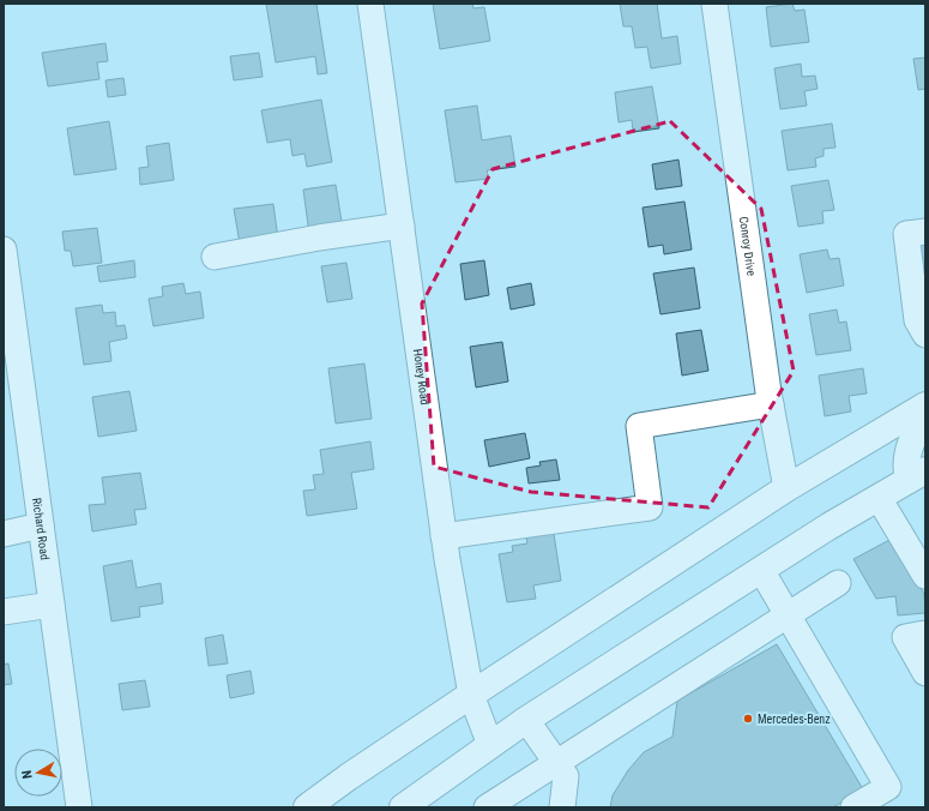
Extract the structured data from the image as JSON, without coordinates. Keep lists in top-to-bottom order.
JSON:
{
  "streets": {
    "street": ["Conroy Drive", "Honey Road", "Richard Road"]
  },
  "places": ["Mercedes-Benz"],
  "north": "left"
}
